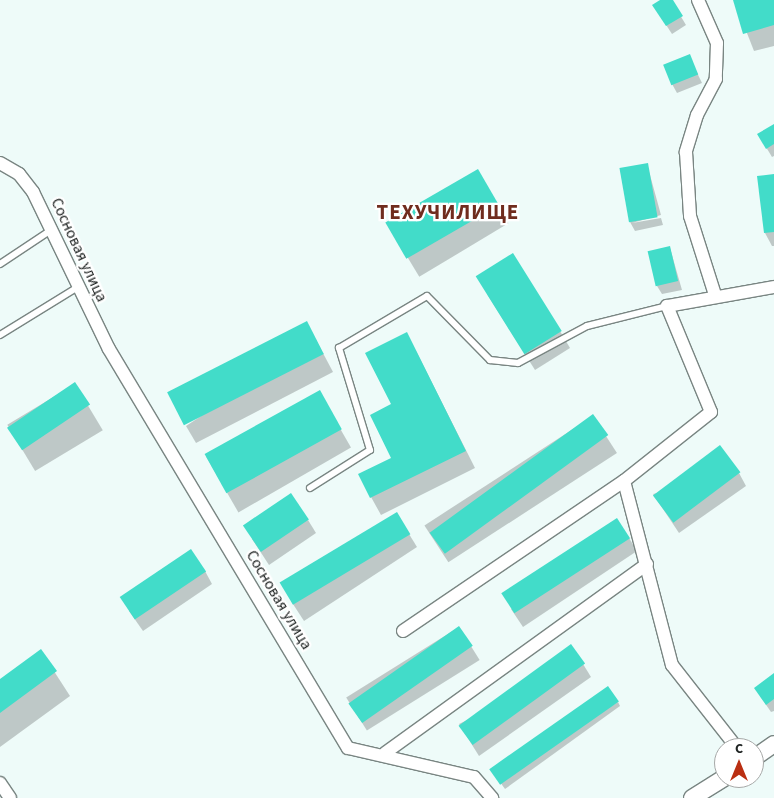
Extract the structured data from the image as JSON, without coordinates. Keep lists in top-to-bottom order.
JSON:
{
  "streets": {
    "street": ["Сосновая улица"]
  },
  "districts": ["ТЕХУЧИЛИЩЕ"],
  "north": "top"
}
